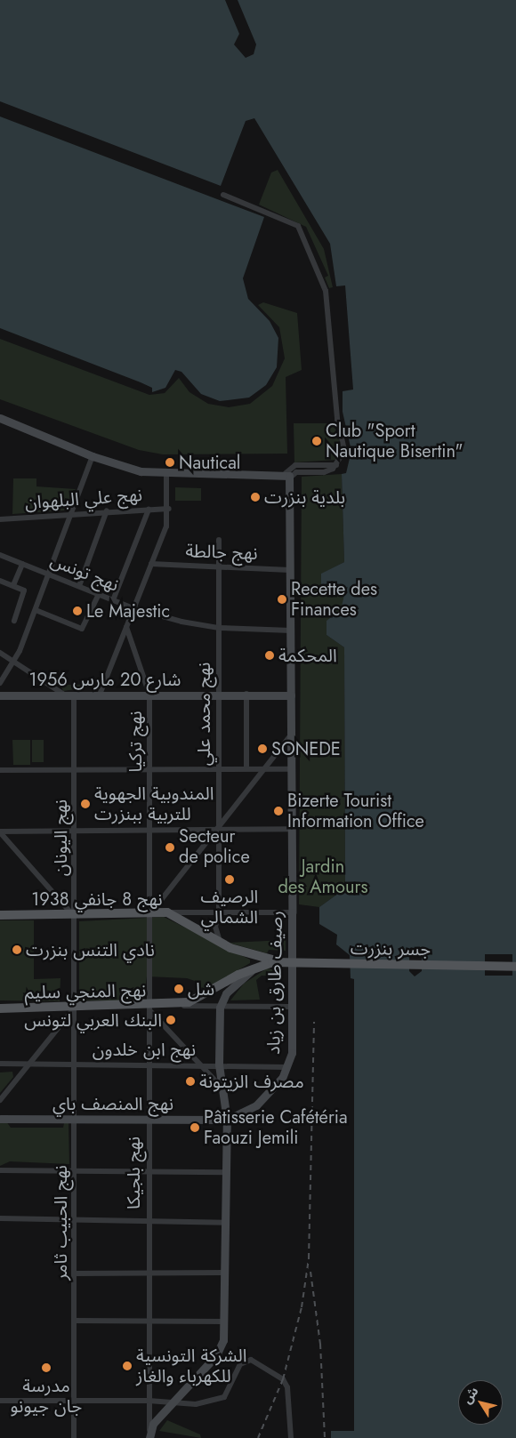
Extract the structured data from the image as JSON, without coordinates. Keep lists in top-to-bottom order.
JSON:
{
  "streets": {
    "main road": [
      "شارع 20 مارس 1956",
      "نهج 8 جانفي 1938",
      "جسر بنزرت",
      "رصيف طارق بن زياد",
      "نهج المنجي سليم",
      "نهج المنصف باي"
    ],
    "street": [
      "نهج علي البلهوان",
      "نهج جالطة",
      "نهج تونس",
      "نهج محمد علي",
      "نهج تركيا",
      "نهج اليونان",
      "نهج ابن خلدون",
      "نهج بلجيكا",
      "نهج الحبيب ثامر"
    ]
  },
  "crossings": [
    ["نهج جالطة", "نهج محمد علي"],
    ["نهج جالطة", "رصيف طارق بن زياد"],
    ["نهج تونس", "نهج محمد علي"],
    ["نهج تونس", "رصيف طارق بن زياد"],
    ["شارع 20 مارس 1956", "نهج محمد علي"],
    ["شارع 20 مارس 1956", "نهج تركيا"],
    ["شارع 20 مارس 1956", "نهج اليونان"],
    ["شارع 20 مارس 1956", "رصيف طارق بن زياد"],
    ["نهج محمد علي", "نهج 8 جانفي 1938"],
    ["نهج تركيا", "نهج 8 جانفي 1938"],
    ["نهج تركيا", "نهج بلجيكا"],
    ["نهج اليونان", "نهج 8 جانفي 1938"],
    ["نهج اليونان", "نهج المنجي سليم"],
    ["نهج اليونان", "نهج الحبيب ثامر"],
    ["نهج 8 جانفي 1938", "جسر بنزرت"],
    ["نهج 8 جانفي 1938", "نهج المنجي سليم"],
    ["نهج 8 جانفي 1938", "نهج بلجيكا"],
    ["جسر بنزرت", "نهج المنجي سليم"],
    ["رصيف طارق بن زياد", "نهج المنجي سليم"],
    ["رصيف طارق بن زياد", "نهج ابن خلدون"],
    ["رصيف طارق بن زياد", "نهج المنصف باي"],
    ["نهج المنجي سليم", "نهج بلجيكا"],
    ["نهج المنجي سليم", "نهج الحبيب ثامر"],
    ["نهج ابن خلدون", "نهج بلجيكا"],
    ["نهج ابن خلدون", "نهج الحبيب ثامر"],
    ["نهج المنصف باي", "نهج بلجيكا"],
    ["نهج المنصف باي", "نهج الحبيب ثامر"]
  ],
  "parks": ["Jardin des Amours"],
  "places": [
    "Club \"Sport Nautique Bisertin\"",
    "Nautical",
    "بلدية بنزرت",
    "Recette des Finances",
    "Le Majestic",
    "المحكمة",
    "SONEDE",
    "المندوبية الجهوية للتربية ببنزرت",
    "Bizerte Tourist Information Office",
    "Secteur de police",
    "الرصيف الشمالي",
    "نادي التنس بنزرت",
    "شل",
    "البنك العربي لتونس",
    "مصرف الزيتونة",
    "Pâtisserie Cafétéria Faouzi Jemili",
    "الشركة التونسية للكهرباء والغاز",
    "مدرسة جان جيونو"
  ],
  "north": "top left"
}
